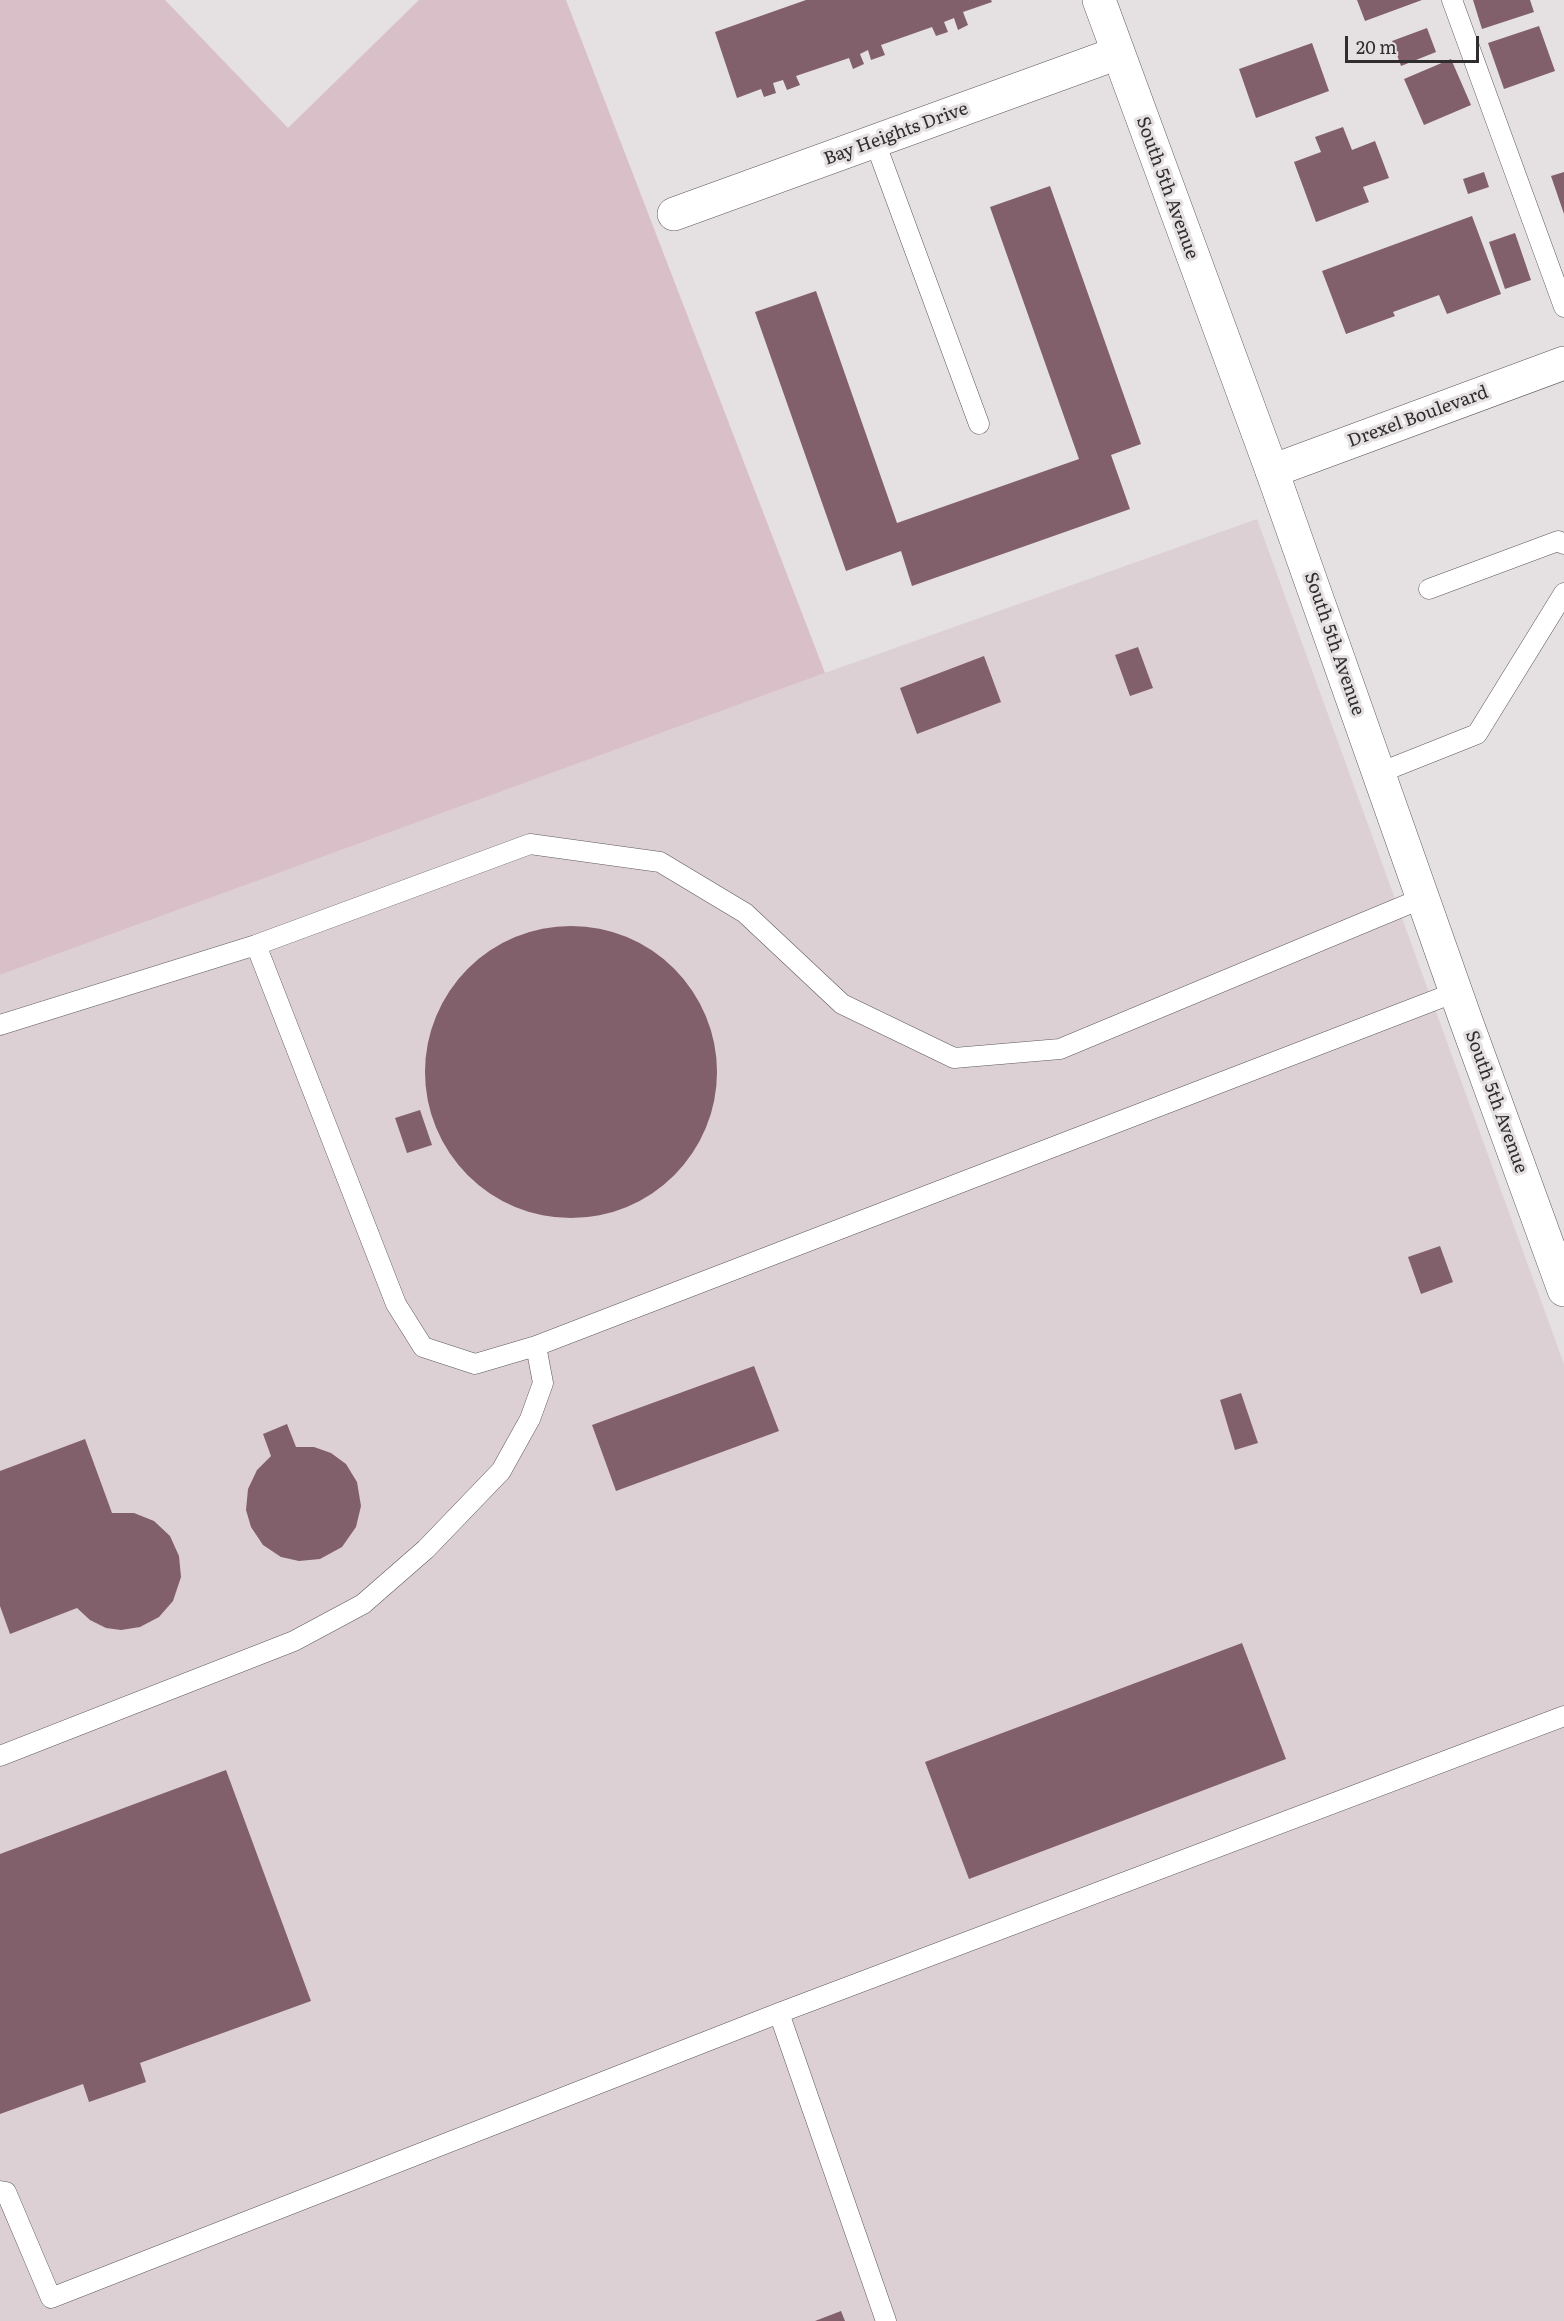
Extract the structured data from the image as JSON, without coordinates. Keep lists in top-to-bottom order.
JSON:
{
  "streets": {
    "street": ["Bay Heights Drive", "South 5th Avenue", "Drexel Boulevard"]
  },
  "crossings": [
    ["Bay Heights Drive", "South 5th Avenue"],
    ["South 5th Avenue", "Drexel Boulevard"]
  ],
  "scale_bar": "20 m"
}
